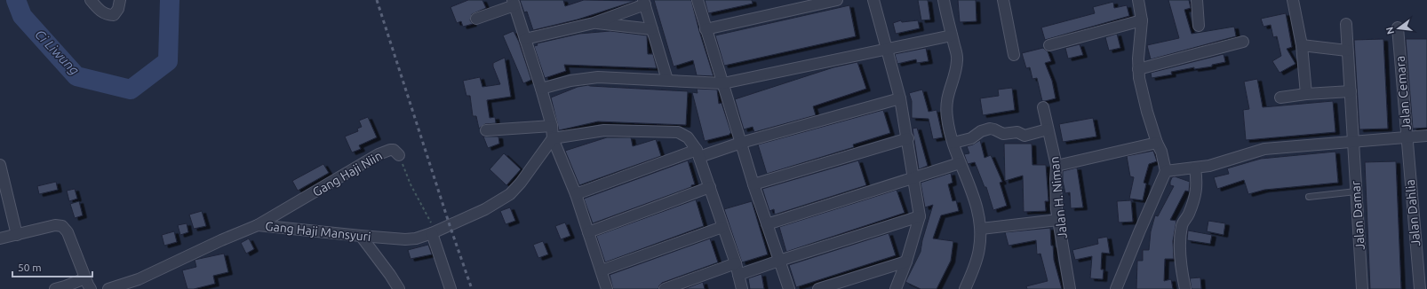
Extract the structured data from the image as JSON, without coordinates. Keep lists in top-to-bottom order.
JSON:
{
  "streets": {
    "street": [
      "Jalan Cemara",
      "Gang Haji Niin",
      "Jalan H. Niman",
      "Jalan Dahlia",
      "Jalan Damar",
      "Gang Haji Mansyuri"
    ]
  },
  "crossings": [
    ["Jalan Cemara", "Jalan Dahlia"],
    ["Gang Haji Niin", "Gang Haji Mansyuri"]
  ],
  "water": ["Ci Liwung"],
  "scale_bar": "50 m",
  "north": "left"
}
